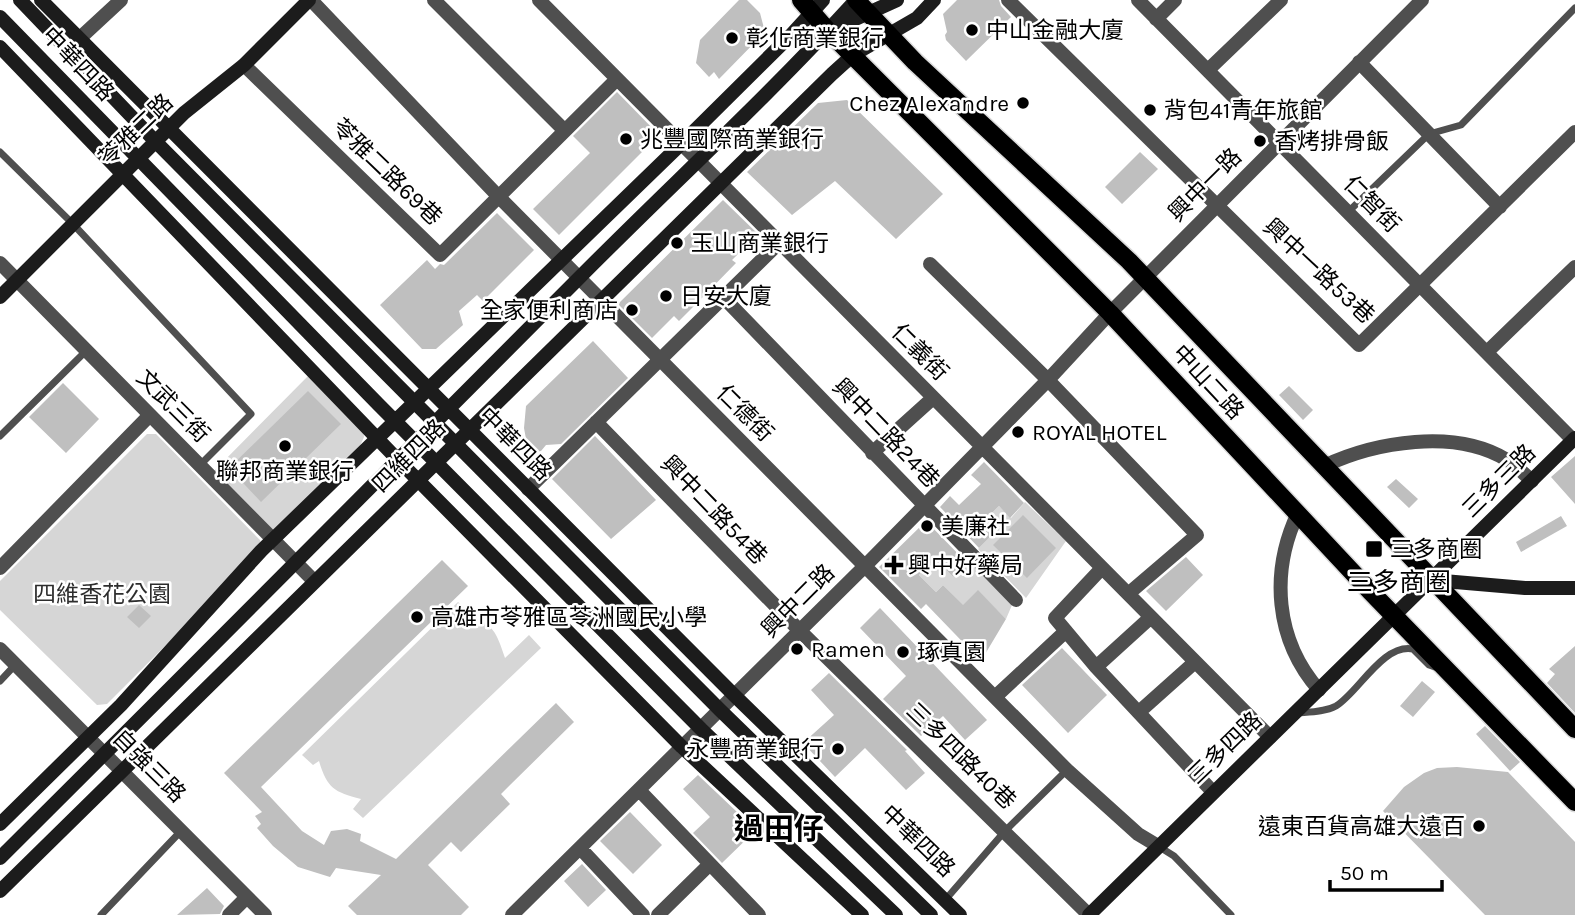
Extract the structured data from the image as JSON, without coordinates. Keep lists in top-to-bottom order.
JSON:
{
  "streets": {
    "main road": ["中山二路"],
    "street": [
      "中華四路",
      "苓雅二路",
      "苓雅二路69巷",
      "興中一路",
      "仁智街",
      "興中一路53巷",
      "仁義街",
      "文武三街",
      "仁德街",
      "興中二路24巷",
      "四維四路",
      "三多三路",
      "興中二路54巷",
      "興中二路",
      "三多四路",
      "三多四路40巷",
      "自強三路"
    ]
  },
  "crossings": [
    ["中華四路", "苓雅二路"],
    ["中華四路", "四維四路"],
    ["中華四路", "興中二路"],
    ["苓雅二路", "苓雅二路69巷"],
    ["苓雅二路", "文武三街"],
    ["苓雅二路", "仁德街"],
    ["苓雅二路69巷", "仁義街"],
    ["苓雅二路69巷", "仁德街"],
    ["興中一路", "仁智街"],
    ["興中一路", "興中一路53巷"],
    ["興中一路", "中山二路"],
    ["興中一路", "興中二路"],
    ["仁智街", "興中一路53巷"],
    ["仁智街", "三多三路"],
    ["仁義街", "四維四路"],
    ["仁義街", "興中二路"],
    ["仁義街", "三多四路"],
    ["中山二路", "四維四路"],
    ["中山二路", "三多三路"],
    ["中山二路", "興中二路"],
    ["中山二路", "三多四路"],
    ["文武三街", "四維四路"],
    ["仁德街", "四維四路"],
    ["仁德街", "興中二路"],
    ["仁德街", "三多四路"],
    ["興中二路24巷", "興中二路"],
    ["四維四路", "自強三路"],
    ["三多三路", "三多四路"],
    ["興中二路54巷", "興中二路"],
    ["興中二路54巷", "三多四路40巷"],
    ["興中二路", "三多四路40巷"],
    ["三多四路", "三多四路40巷"]
  ],
  "districts": ["三多商圈", "過田仔"],
  "parks": ["四維香花公園"],
  "places": {
    "other": [
      "中山金融大廈",
      "彰化商業銀行",
      "Chez Alexandre",
      "背包41青年旅館",
      "兆豐國際商業銀行",
      "香烤排骨飯",
      "玉山商業銀行",
      "日安大廈",
      "全家便利商店",
      "ROYAL HOTEL",
      "聯邦商業銀行",
      "美廉社",
      "高雄市苓雅區苓洲國民小學",
      "Ramen",
      "琢真園",
      "永豐商業銀行",
      "遠東百貨高雄大遠百"
    ],
    "transit": ["三多商圈"],
    "health": ["興中好藥局"]
  },
  "scale_bar": "50 m"
}
